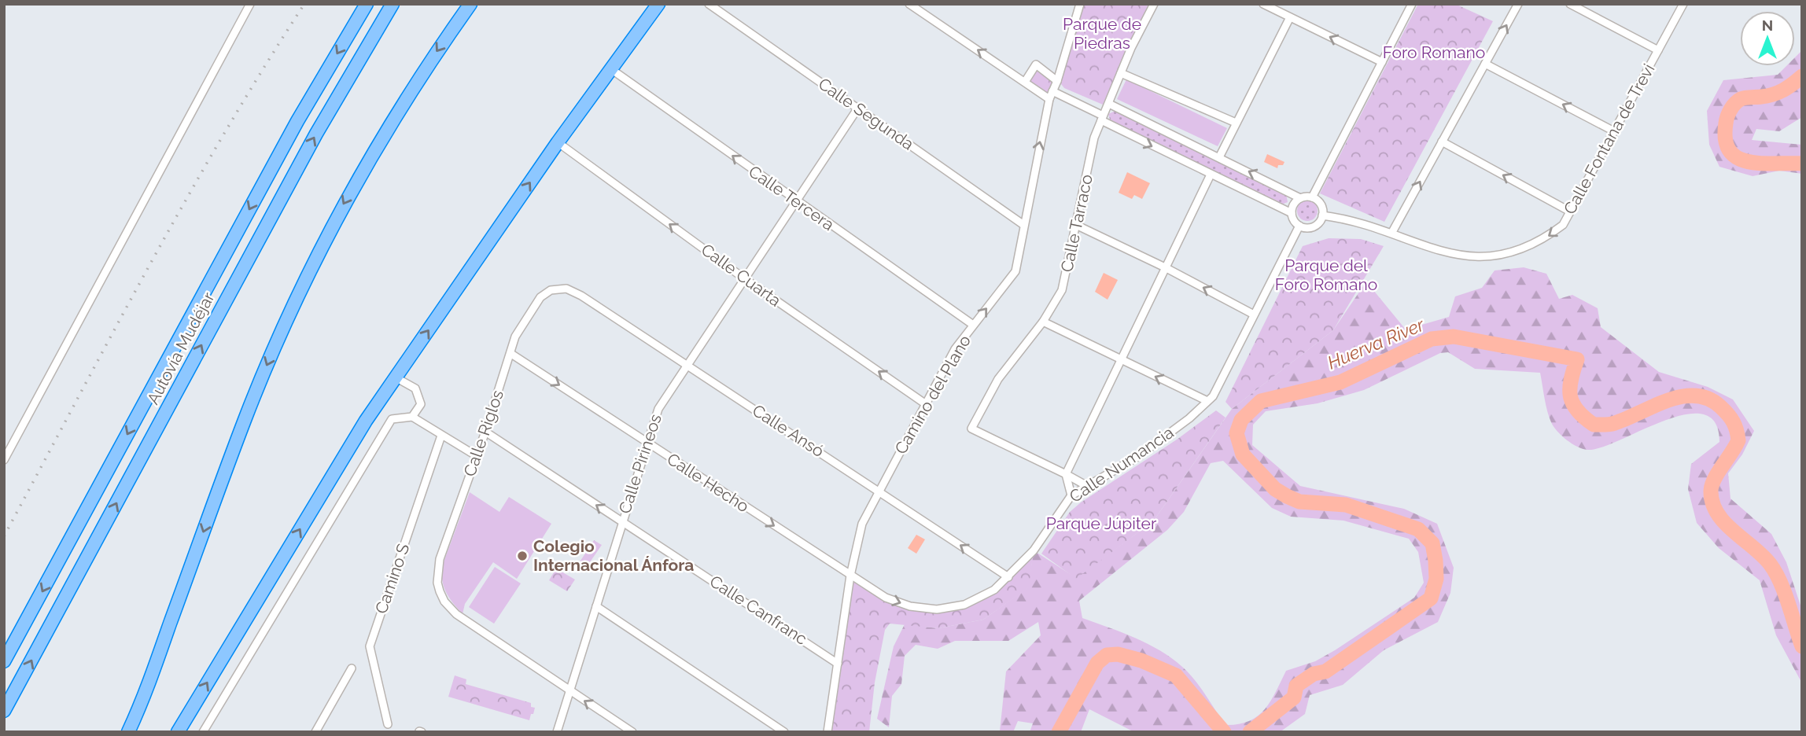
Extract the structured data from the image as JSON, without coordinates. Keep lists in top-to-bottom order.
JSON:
{
  "streets": {
    "highway": ["Autovía Mudéjar"],
    "street": [
      "Calle Segunda",
      "Calle Fontana de Trevi",
      "Calle Tercera",
      "Calle Tarraco",
      "Calle Cuarta",
      "Camino del Plano",
      "Calle Ansó",
      "Calle Riglos",
      "Calle Pirineos",
      "Calle Numancia",
      "Calle Hecho",
      "Camino S",
      "Calle Canfranc"
    ]
  },
  "crossings": [
    ["Calle Segunda", "Camino del Plano"],
    ["Calle Segunda", "Calle Pirineos"],
    ["Calle Fontana de Trevi", "Calle Numancia"],
    ["Calle Tercera", "Camino del Plano"],
    ["Calle Tercera", "Calle Pirineos"],
    ["Calle Cuarta", "Camino del Plano"],
    ["Calle Cuarta", "Calle Pirineos"],
    ["Camino del Plano", "Calle Ansó"],
    ["Camino del Plano", "Calle Numancia"],
    ["Camino del Plano", "Calle Hecho"],
    ["Camino del Plano", "Calle Canfranc"],
    ["Calle Ansó", "Calle Riglos"],
    ["Calle Ansó", "Calle Pirineos"],
    ["Calle Ansó", "Calle Numancia"],
    ["Calle Riglos", "Calle Pirineos"],
    ["Calle Riglos", "Calle Hecho"],
    ["Calle Riglos", "Calle Canfranc"],
    ["Calle Pirineos", "Calle Hecho"],
    ["Calle Pirineos", "Calle Canfranc"],
    ["Calle Numancia", "Calle Hecho"]
  ],
  "one_way": [
    "Calle Fontana de Trevi",
    "Calle Tercera",
    "Calle Cuarta",
    "Calle Hecho",
    "Calle Canfranc"
  ],
  "water": ["Huerva River"],
  "parks": [
    "Parque de Piedras",
    "Foro Romano",
    "Parque del Foro Romano",
    "Parque Júpiter"
  ],
  "places": ["Colegio Internacional Ánfora"],
  "north": "top"
}
